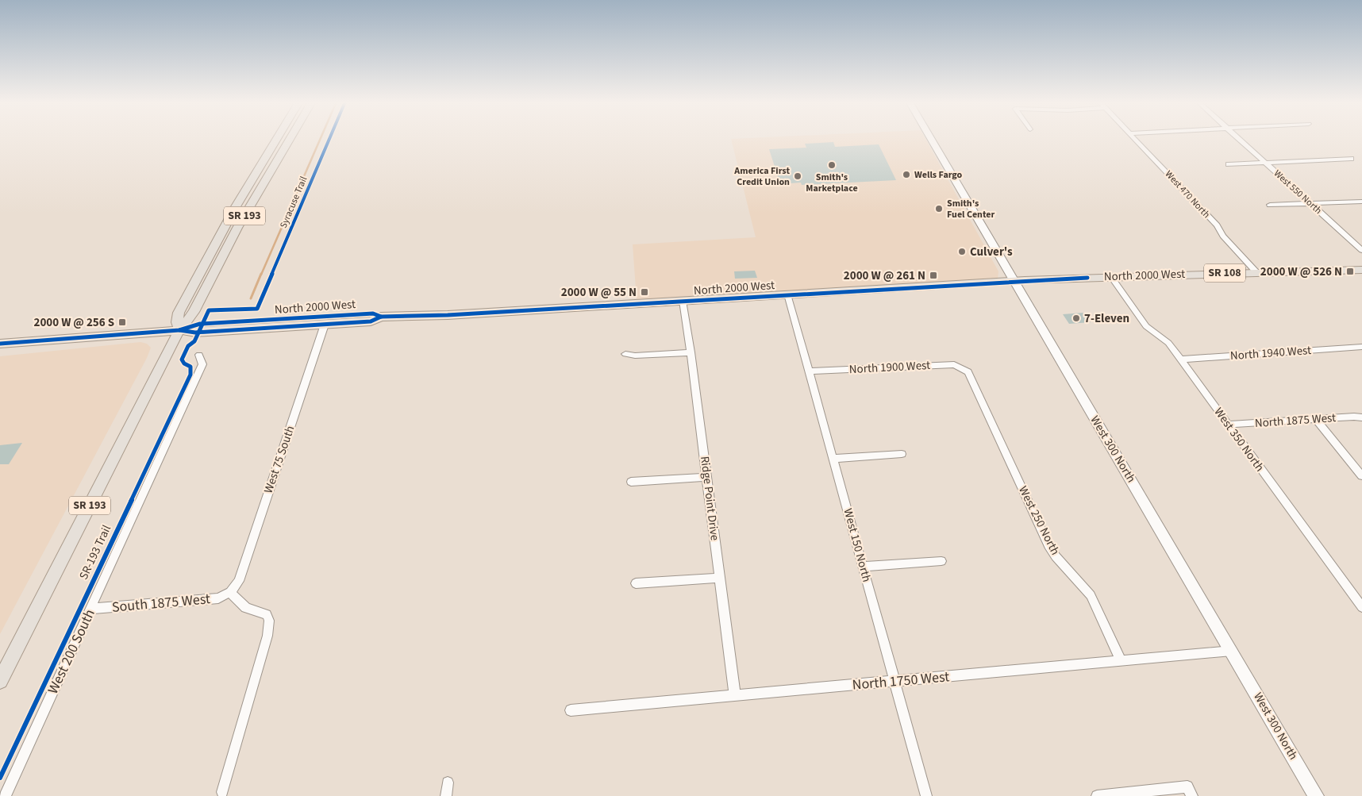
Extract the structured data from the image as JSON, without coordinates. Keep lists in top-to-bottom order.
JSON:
{
  "streets": {
    "main road": [
      "SR 193",
      "SR 108",
      "North 2000 West",
      "West 300 North"
    ],
    "street": [
      "West 550 North",
      "West 470 North",
      "North 1940 West",
      "North 1900 West",
      "North 1875 West",
      "West 350 North",
      "West 75 South",
      "Ridge Point Drive",
      "West 250 North",
      "West 150 North",
      "South 1875 West",
      "West 200 South",
      "North 1750 West"
    ],
    "cycle path": ["Syracuse Trail"]
  },
  "crossings": [
    ["West 470 North", "North 2000 West"],
    ["SR 193", "North 2000 West"],
    ["North 2000 West", "West 350 North"],
    ["North 2000 West", "West 300 North"],
    ["North 2000 West", "West 75 South"],
    ["North 2000 West", "Ridge Point Drive"],
    ["North 2000 West", "West 150 North"],
    ["North 1940 West", "West 350 North"],
    ["North 1900 West", "West 250 North"],
    ["North 1900 West", "West 150 North"],
    ["North 1875 West", "West 350 North"],
    ["West 300 North", "North 1750 West"],
    ["West 75 South", "South 1875 West"],
    ["Ridge Point Drive", "North 1750 West"],
    ["West 250 North", "North 1750 West"],
    ["West 150 North", "North 1750 West"],
    ["South 1875 West", "West 200 South"]
  ],
  "places": {
    "other": [
      "Smith's Marketplace",
      "Wells Fargo",
      "America First Credit Union",
      "Smith's Fuel Center",
      "Culver's",
      "7-Eleven"
    ],
    "transit": [
      "2000 W @ 526 N",
      "2000 W @ 261 N",
      "2000 W @ 55 N",
      "2000 W @ 256 S"
    ]
  }
}
